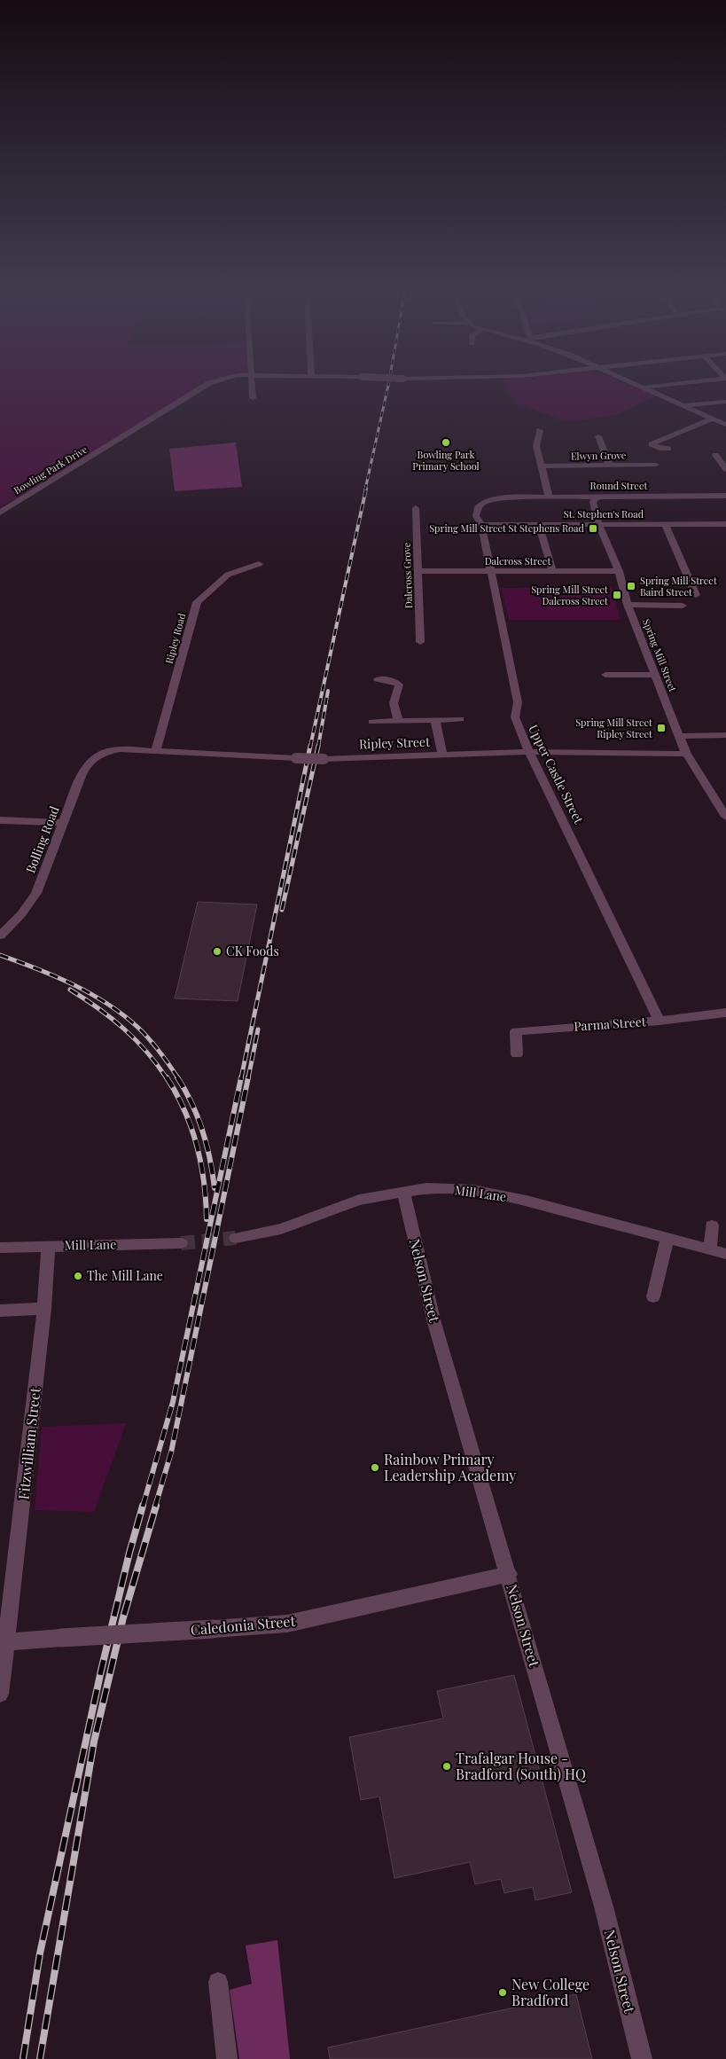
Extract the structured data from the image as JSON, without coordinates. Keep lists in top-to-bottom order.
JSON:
{
  "streets": {
    "street": [
      "Elwyn Grove",
      "Bowling Park Drive",
      "Round Street",
      "St. Stephen's Road",
      "Dalcross Street",
      "Dalcross Grove",
      "Ripley Road",
      "Spring Mill Street",
      "Ripley Street",
      "Upper Castle Street",
      "Bolling Road",
      "Parma Street",
      "Mill Lane",
      "Nelson Street",
      "Fitzwilliam Street",
      "Caledonia Street"
    ]
  },
  "crossings": [
    ["Round Street", "Spring Mill Street"],
    ["Round Street", "Upper Castle Street"],
    ["St. Stephen's Road", "Spring Mill Street"],
    ["St. Stephen's Road", "Upper Castle Street"],
    ["Dalcross Street", "Dalcross Grove"],
    ["Dalcross Street", "Spring Mill Street"],
    ["Dalcross Street", "Upper Castle Street"],
    ["Ripley Road", "Ripley Street"],
    ["Spring Mill Street", "Ripley Street"],
    ["Ripley Street", "Upper Castle Street"],
    ["Ripley Street", "Bolling Road"],
    ["Upper Castle Street", "Parma Street"],
    ["Mill Lane", "Nelson Street"],
    ["Mill Lane", "Fitzwilliam Street"],
    ["Nelson Street", "Caledonia Street"],
    ["Fitzwilliam Street", "Caledonia Street"]
  ],
  "places": {
    "other": [
      "Bowling Park Primary School",
      "CK Foods",
      "The Mill Lane",
      "Rainbow Primary Leadership Academy",
      "Trafalgar House - Bradford (South) HQ",
      "New College Bradford"
    ],
    "transit": [
      "Spring Mill Street St Stephens Road",
      "Spring Mill Street Baird Street",
      "Spring Mill Street Dalcross Street",
      "Spring Mill Street Ripley Street"
    ]
  }
}
